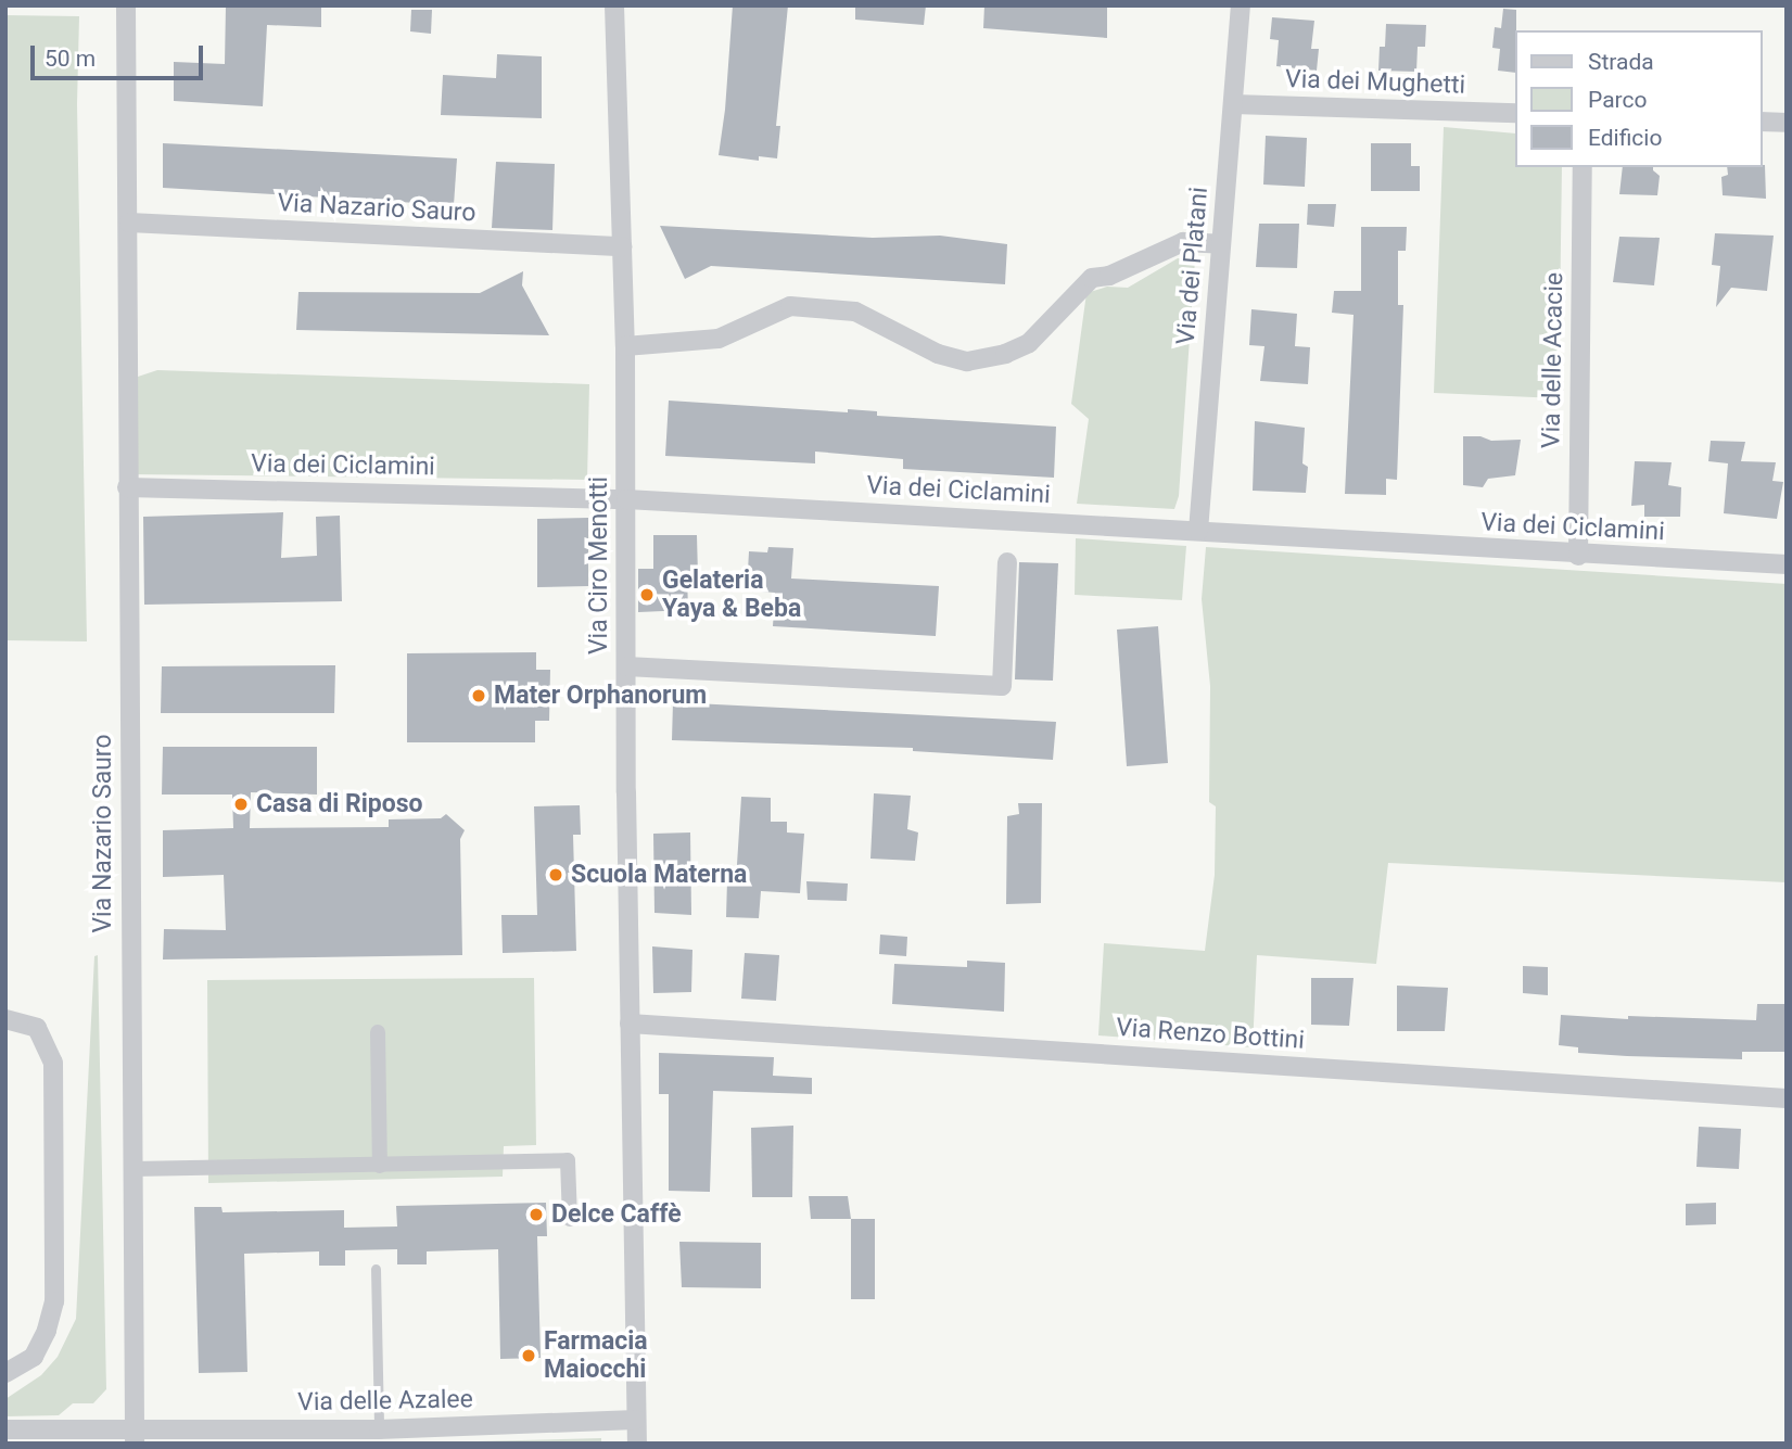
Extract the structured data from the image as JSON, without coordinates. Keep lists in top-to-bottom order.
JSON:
{
  "streets": {
    "street": [
      "Via dei Mughetti",
      "Via Nazario Sauro",
      "Via dei Platani",
      "Via delle Acacie",
      "Via dei Ciclamini",
      "Via Ciro Menotti",
      "Via Renzo Bottini",
      "Via delle Azalee"
    ]
  },
  "crossings": [
    ["Via dei Mughetti", "Via dei Platani"],
    ["Via Nazario Sauro", "Via dei Ciclamini"],
    ["Via Nazario Sauro", "Via Ciro Menotti"],
    ["Via Nazario Sauro", "Via delle Azalee"],
    ["Via dei Platani", "Via dei Ciclamini"],
    ["Via delle Acacie", "Via dei Ciclamini"],
    ["Via dei Ciclamini", "Via Ciro Menotti"],
    ["Via Ciro Menotti", "Via Renzo Bottini"],
    ["Via Ciro Menotti", "Via delle Azalee"]
  ],
  "places": [
    "Gelateria Yaya & Beba",
    "Mater Orphanorum",
    "Casa di Riposo",
    "Scuola Materna",
    "Delce Caffè",
    "Farmacia Maiocchi"
  ],
  "legend": ["Strada", "Parco", "Edificio"],
  "scale_bar": "50 m"
}
